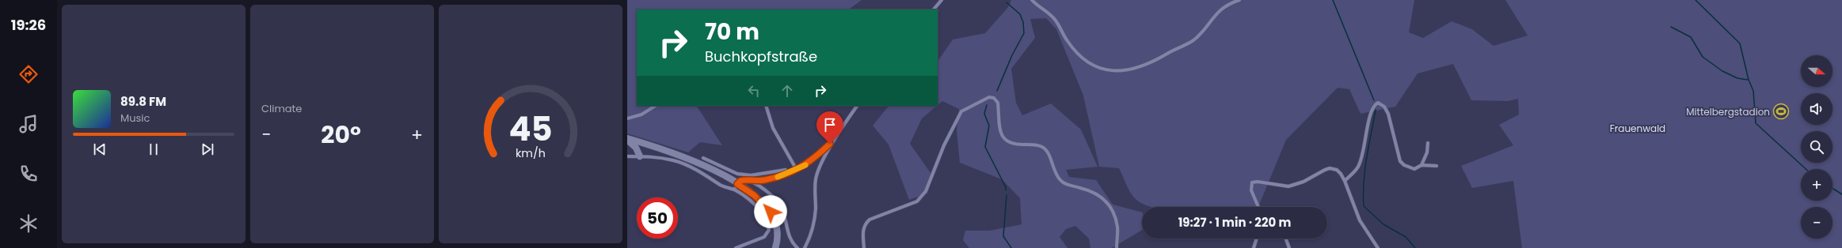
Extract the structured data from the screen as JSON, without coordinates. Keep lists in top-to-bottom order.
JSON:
{
  "parks": ["Frauenwald"],
  "places": {
    "sports": ["Mittelbergstadion"]
  },
  "north": "right",
  "page": {
    "tabs": "19:26",
    "tile": "Climate",
    "turn": ["70 m", "Buchkopfstraße"],
    "map_buttons": ["+", "−"],
    "song": ["89.8 FM", "Music"],
    "heat": ["−", "20°", "+"],
    "limit": "50",
    "trip": "19:27 · 1 min · 220 m",
    "gauge": ["45", "km/h"]
  }
}
